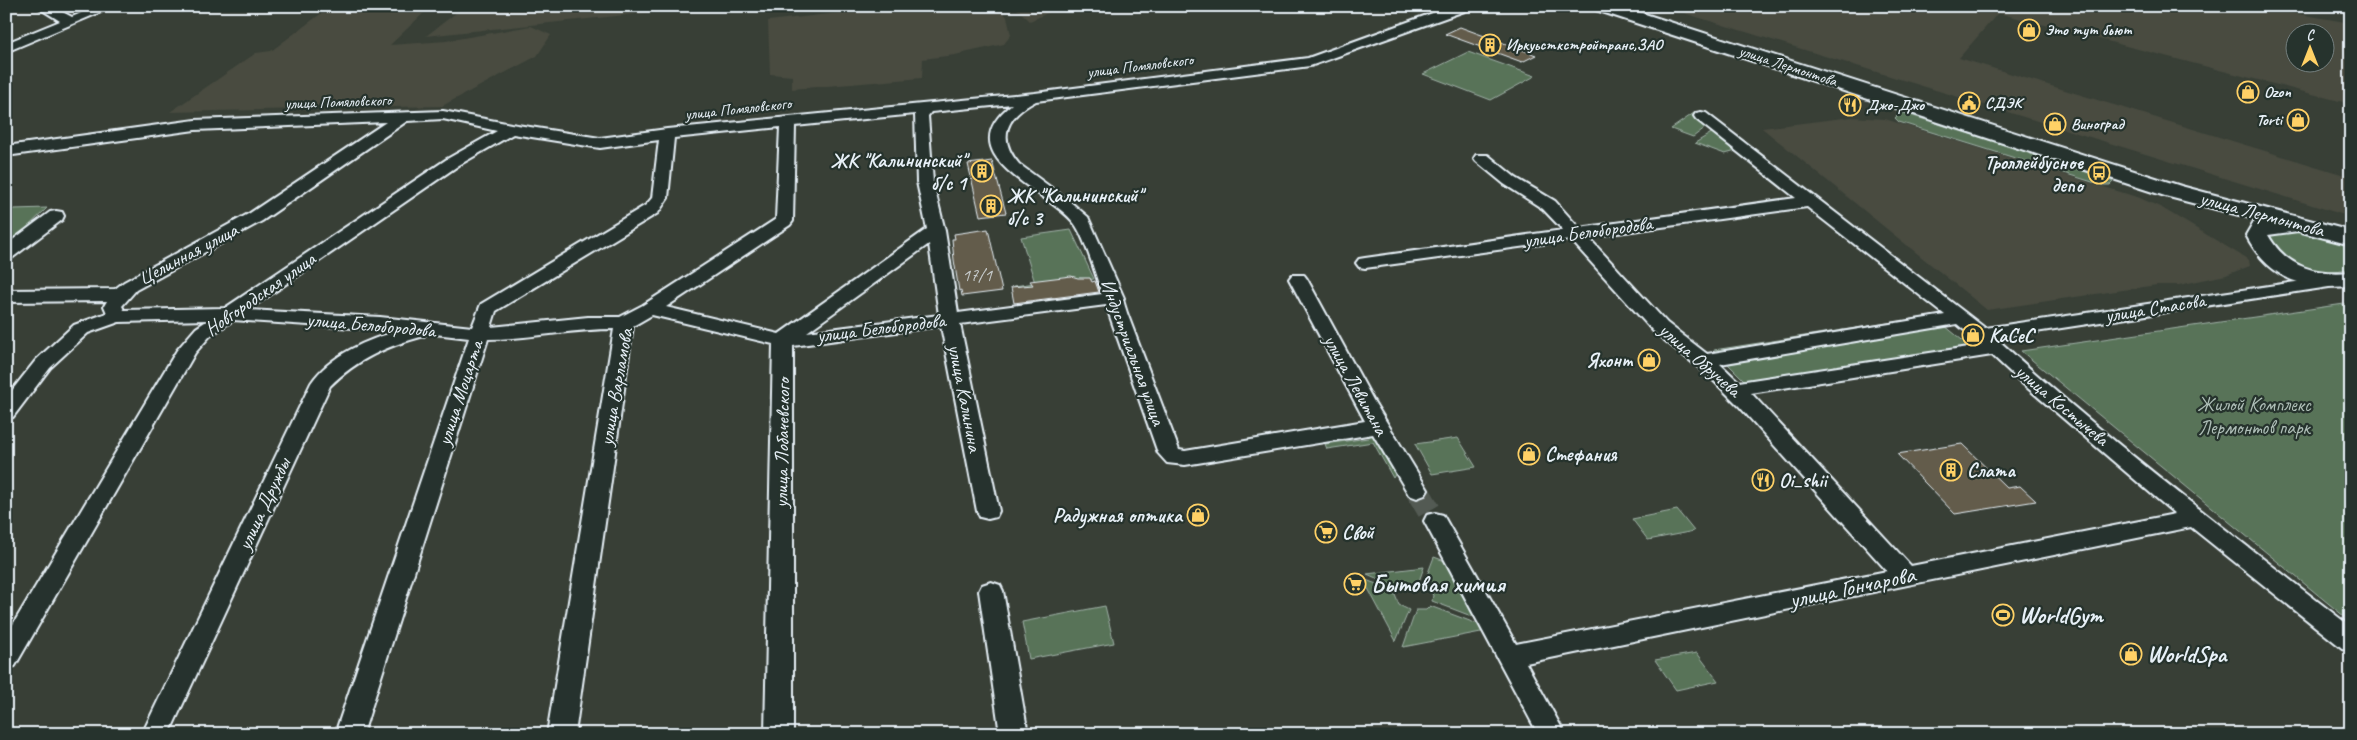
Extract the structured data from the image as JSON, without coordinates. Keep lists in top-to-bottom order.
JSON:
{
  "streets": {
    "main road": ["улица Лермонтова"],
    "street": [
      "улица Помяловского",
      "улица Белобородова",
      "Целинная улица",
      "Новгородская улица",
      "улица Стасова",
      "Индустриальная улица",
      "улица Обручева",
      "улица Левитана",
      "улица Варламова",
      "улица Моцарта",
      "улица Калинина",
      "улица Костычева",
      "улица Лобачевского",
      "улица Дружбы",
      "улица Гончарова"
    ]
  },
  "crossings": [
    ["улица Помяловского", "Целинная улица"],
    ["улица Помяловского", "Новгородская улица"],
    ["улица Помяловского", "Индустриальная улица"],
    ["улица Помяловского", "улица Варламова"],
    ["улица Помяловского", "улица Моцарта"],
    ["улица Помяловского", "улица Калинина"],
    ["улица Лермонтова", "улица Стасова"],
    ["улица Белобородова", "Целинная улица"],
    ["улица Белобородова", "Новгородская улица"],
    ["улица Белобородова", "Индустриальная улица"],
    ["улица Белобородова", "улица Обручева"],
    ["улица Белобородова", "улица Варламова"],
    ["улица Белобородова", "улица Моцарта"],
    ["улица Белобородова", "улица Калинина"],
    ["улица Белобородова", "улица Костычева"],
    ["улица Белобородова", "улица Лобачевского"],
    ["улица Белобородова", "улица Дружбы"],
    ["улица Стасова", "улица Обручева"],
    ["улица Стасова", "улица Костычева"],
    ["Индустриальная улица", "улица Левитана"],
    ["улица Обручева", "улица Гончарова"],
    ["улица Костычева", "улица Гончарова"]
  ],
  "parks": ["Жилой Комплекс Лермонтов парк"],
  "places": {
    "shop": [
      "Это тут бьют",
      "Ozon",
      "Torti",
      "Виноград",
      "KaCeC",
      "Яхонт",
      "Стефания",
      "Радужная оптика",
      "WorldSpa"
    ],
    "building": [
      "Иркуьсткстройтранс,ЗАО",
      "ЖК \"Калининский\" б/с 1",
      "ЖК \"Калининский\" б/с 3",
      "Слата"
    ],
    "public building": ["СДЭК"],
    "restaurant": ["Джо-Джо", "Oi_shii"],
    "bus stop": ["Троллейбусное депо"],
    "supermarket": ["Свой", "Бытовая химия"],
    "sports": ["WorldGym"]
  },
  "house_numbers": ["17/1"],
  "north": "top"
}
